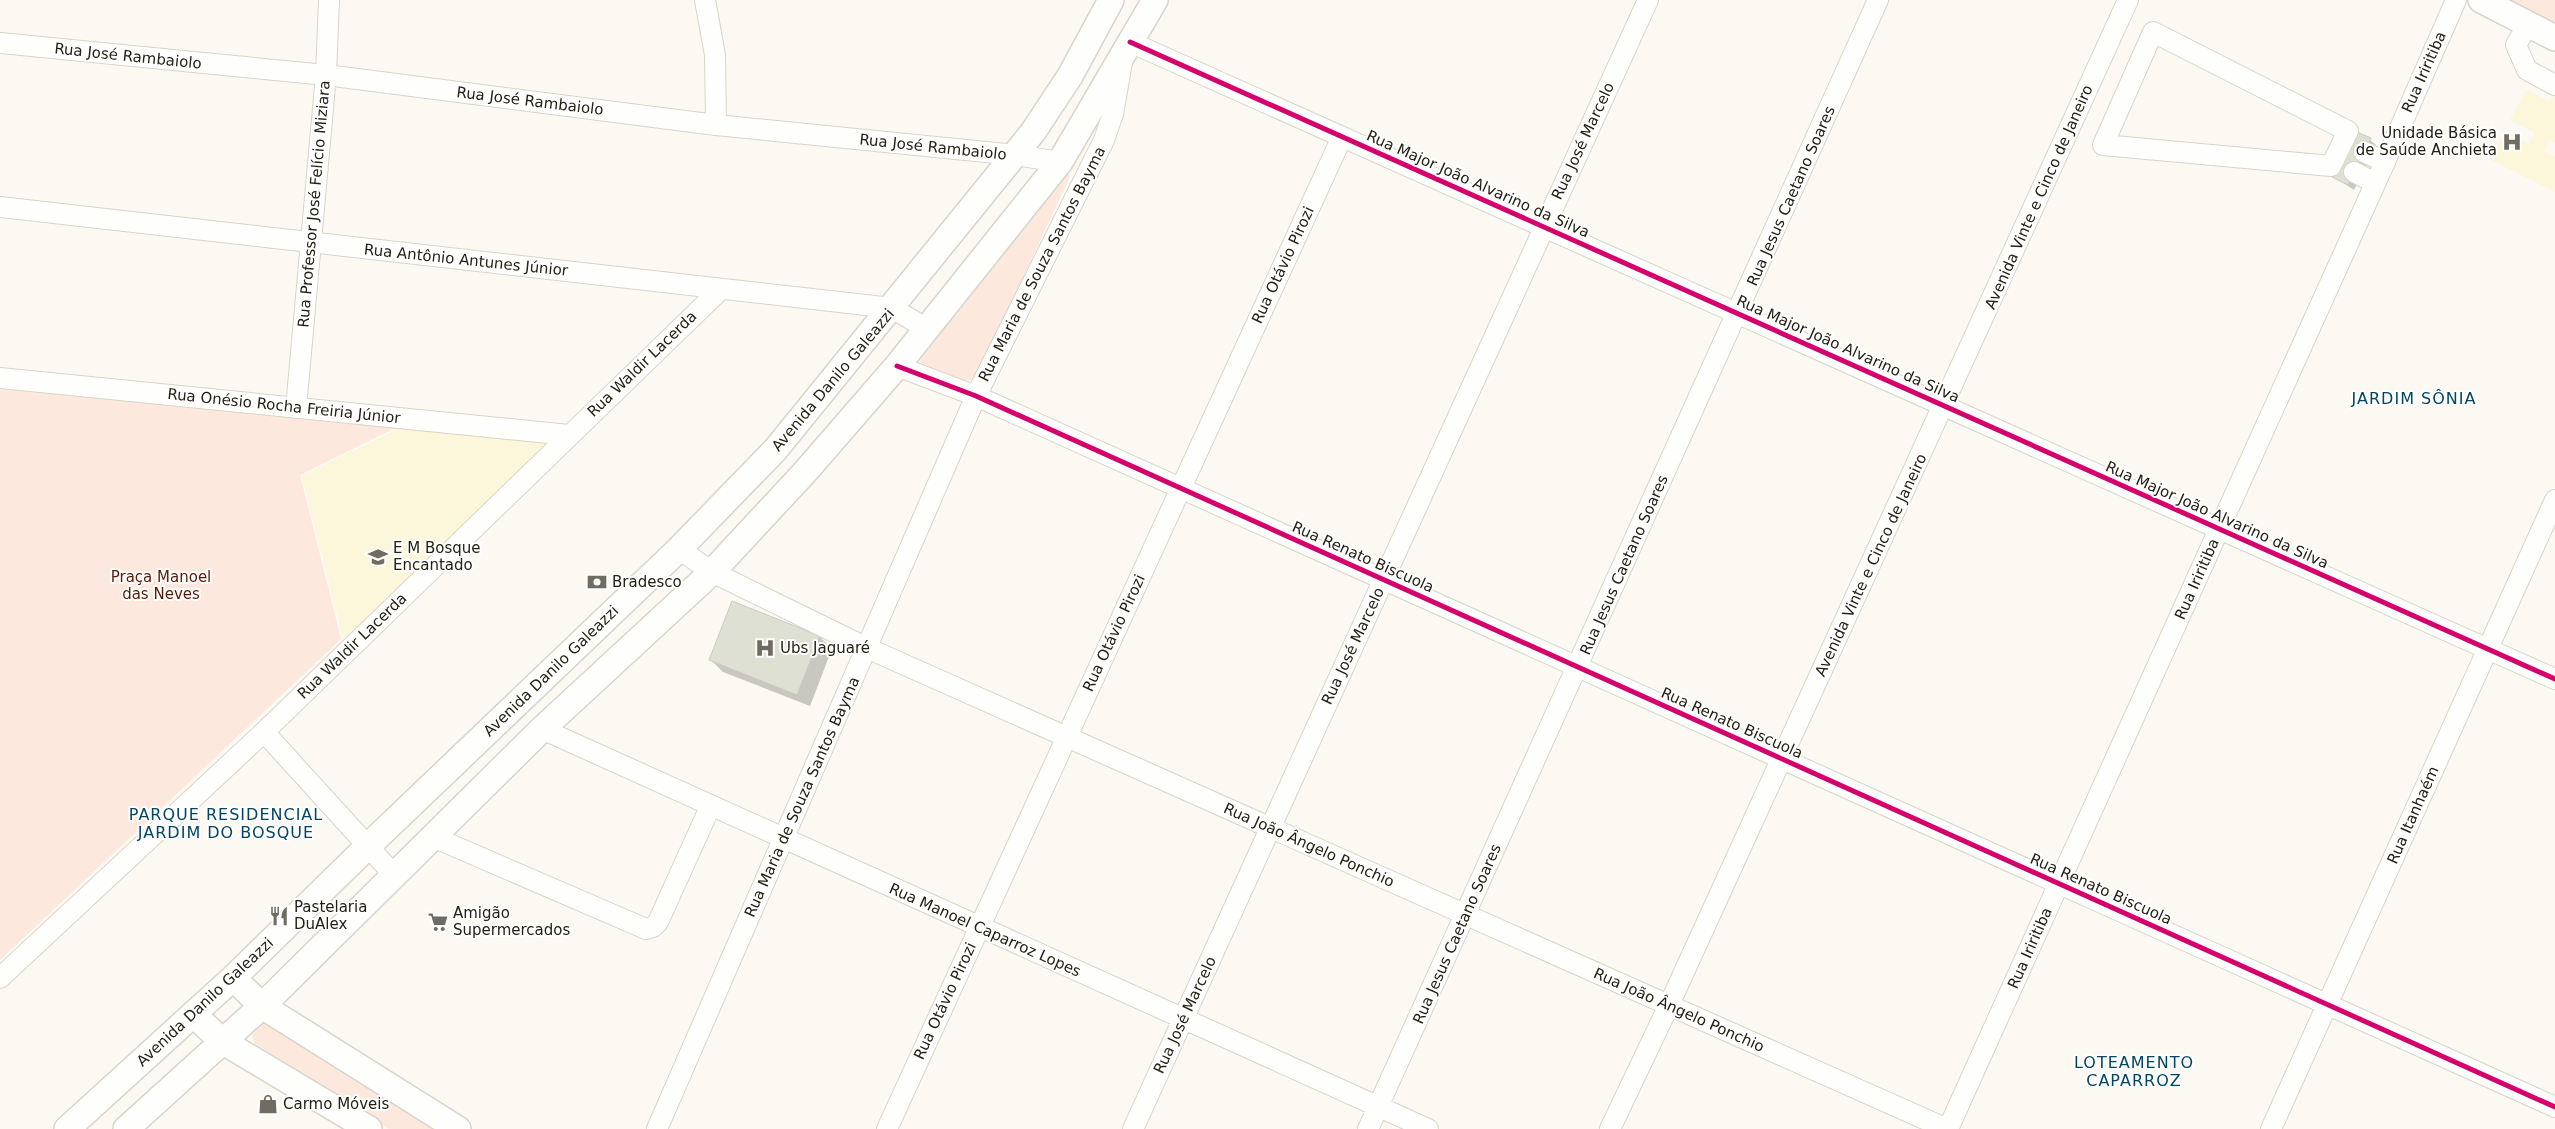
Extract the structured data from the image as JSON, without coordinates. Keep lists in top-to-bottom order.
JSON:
{
  "streets": {
    "main road": ["Avenida Danilo Galeazzi"],
    "street": [
      "Rua José Rambaiolo",
      "Rua Iriritiba",
      "Rua José Marcelo",
      "Rua Major João Alvarino da Silva",
      "Rua Jesus Caetano Soares",
      "Avenida Vinte e Cinco de Janeiro",
      "Rua Professor José Felício Miziara",
      "Rua Antônio Antunes Júnior",
      "Rua Maria de Souza Santos Bayma",
      "Rua Otávio Pirozi",
      "Rua Waldir Lacerda",
      "Rua Onésio Rocha Freiria Júnior",
      "Rua Renato Biscuola",
      "Rua Itanhaém",
      "Rua João Ângelo Ponchio",
      "Rua Manoel Caparroz Lopes"
    ]
  },
  "crossings": [
    ["Rua José Rambaiolo", "Rua Professor José Felício Miziara"],
    ["Rua José Rambaiolo", "Avenida Danilo Galeazzi"],
    ["Rua Iriritiba", "Rua Major João Alvarino da Silva"],
    ["Rua Iriritiba", "Rua Renato Biscuola"],
    ["Rua Iriritiba", "Rua João Ângelo Ponchio"],
    ["Rua José Marcelo", "Rua Major João Alvarino da Silva"],
    ["Rua José Marcelo", "Rua Renato Biscuola"],
    ["Rua José Marcelo", "Rua João Ângelo Ponchio"],
    ["Rua José Marcelo", "Rua Manoel Caparroz Lopes"],
    ["Rua Major João Alvarino da Silva", "Rua Jesus Caetano Soares"],
    ["Rua Major João Alvarino da Silva", "Avenida Vinte e Cinco de Janeiro"],
    ["Rua Major João Alvarino da Silva", "Rua Maria de Souza Santos Bayma"],
    ["Rua Major João Alvarino da Silva", "Rua Otávio Pirozi"],
    ["Rua Major João Alvarino da Silva", "Rua Itanhaém"],
    ["Rua Jesus Caetano Soares", "Rua Renato Biscuola"],
    ["Rua Jesus Caetano Soares", "Rua João Ângelo Ponchio"],
    ["Rua Jesus Caetano Soares", "Rua Manoel Caparroz Lopes"],
    ["Avenida Vinte e Cinco de Janeiro", "Rua Renato Biscuola"],
    ["Avenida Vinte e Cinco de Janeiro", "Rua João Ângelo Ponchio"],
    ["Rua Professor José Felício Miziara", "Rua Antônio Antunes Júnior"],
    ["Rua Professor José Felício Miziara", "Rua Onésio Rocha Freiria Júnior"],
    ["Rua Antônio Antunes Júnior", "Rua Waldir Lacerda"],
    ["Rua Antônio Antunes Júnior", "Avenida Danilo Galeazzi"],
    ["Rua Maria de Souza Santos Bayma", "Rua Renato Biscuola"],
    ["Rua Maria de Souza Santos Bayma", "Rua João Ângelo Ponchio"],
    ["Rua Maria de Souza Santos Bayma", "Rua Manoel Caparroz Lopes"],
    ["Rua Otávio Pirozi", "Rua Renato Biscuola"],
    ["Rua Otávio Pirozi", "Rua João Ângelo Ponchio"],
    ["Rua Otávio Pirozi", "Rua Manoel Caparroz Lopes"],
    ["Rua Waldir Lacerda", "Rua Onésio Rocha Freiria Júnior"],
    ["Avenida Danilo Galeazzi", "Rua João Ângelo Ponchio"],
    ["Rua Renato Biscuola", "Rua Itanhaém"]
  ],
  "districts": ["JARDIM SÔNIA", "PARQUE RESIDENCIAL JARDIM DO BOSQUE", "LOTEAMENTO CAPARROZ"],
  "parks": ["Praça Manoel das Neves"],
  "places": {
    "hospital": ["Unidade Básica de Saúde Anchieta", "Ubs Jaguaré"],
    "school or university": ["E M Bosque Encantado"],
    "bank": ["Bradesco"],
    "restaurant": ["Pastelaria DuAlex"],
    "supermarket": ["Amigão Supermercados"],
    "shop": ["Carmo Móveis"]
  }
}
